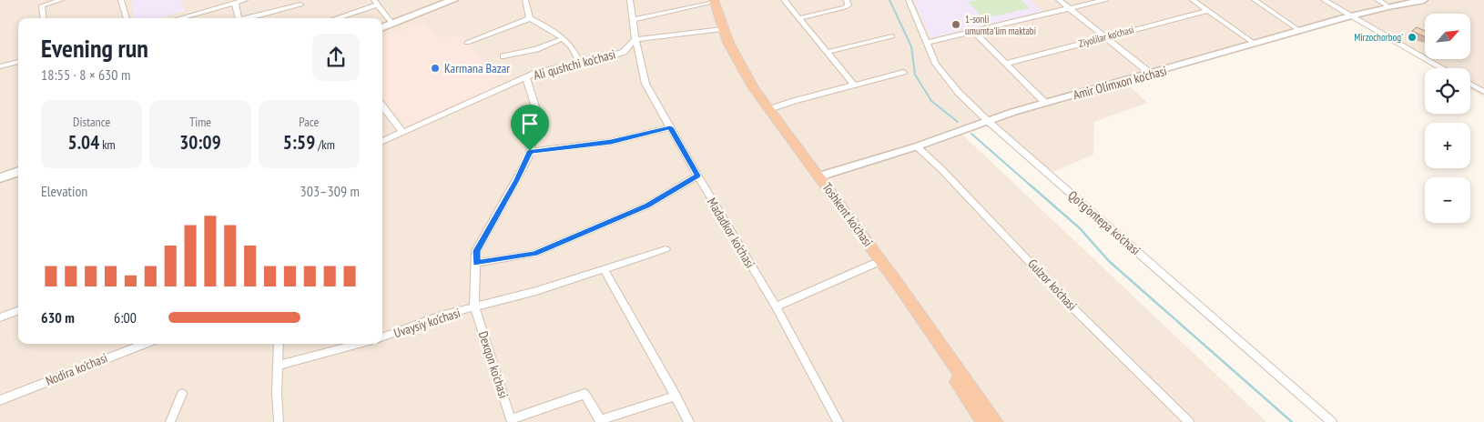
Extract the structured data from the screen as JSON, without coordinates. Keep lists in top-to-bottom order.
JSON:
{
  "streets": {
    "highway": ["Toshkent ko'chasi"],
    "street": [
      "Ziyolilar ko'chasi",
      "Ali qushchi ko'chasi",
      "Amir Olimxon ko'chasi",
      "Qo'rg'ontepa ko'chasi",
      "Madadkor ko'chasi",
      "Gulzor ko'chasi",
      "Uvaysiy ko'chasi",
      "Dexqon ko'chasi",
      "Nodira ko'chasi"
    ]
  },
  "crossings": [
    ["Ali qushchi ko'chasi", "Madadkor ko'chasi"],
    ["Amir Olimxon ko'chasi", "Toshkent ko'chasi"],
    ["Amir Olimxon ko'chasi", "Qo'rg'ontepa ko'chasi"],
    ["Amir Olimxon ko'chasi", "Gulzor ko'chasi"],
    ["Uvaysiy ko'chasi", "Dexqon ko'chasi"]
  ],
  "places": ["1-sonli umumta'lim maktabi", "Mirzochorbog'", "Karmana Bazar"],
  "north": "top right",
  "page": {
    "map_buttons": ["+", "−"],
    "heading": ["Evening run", "18:55 · 8 × 630 m"],
    "stats": [
      ["Distance", "5.04 km"],
      ["Time", "30:09"],
      ["Pace", "5:59 /km"]
    ],
    "chart": ["Elevation", "303–309 m"],
    "list": [
      {
        "name": "630 m",
        "note": "6:00"
      }
    ]
  }
}
